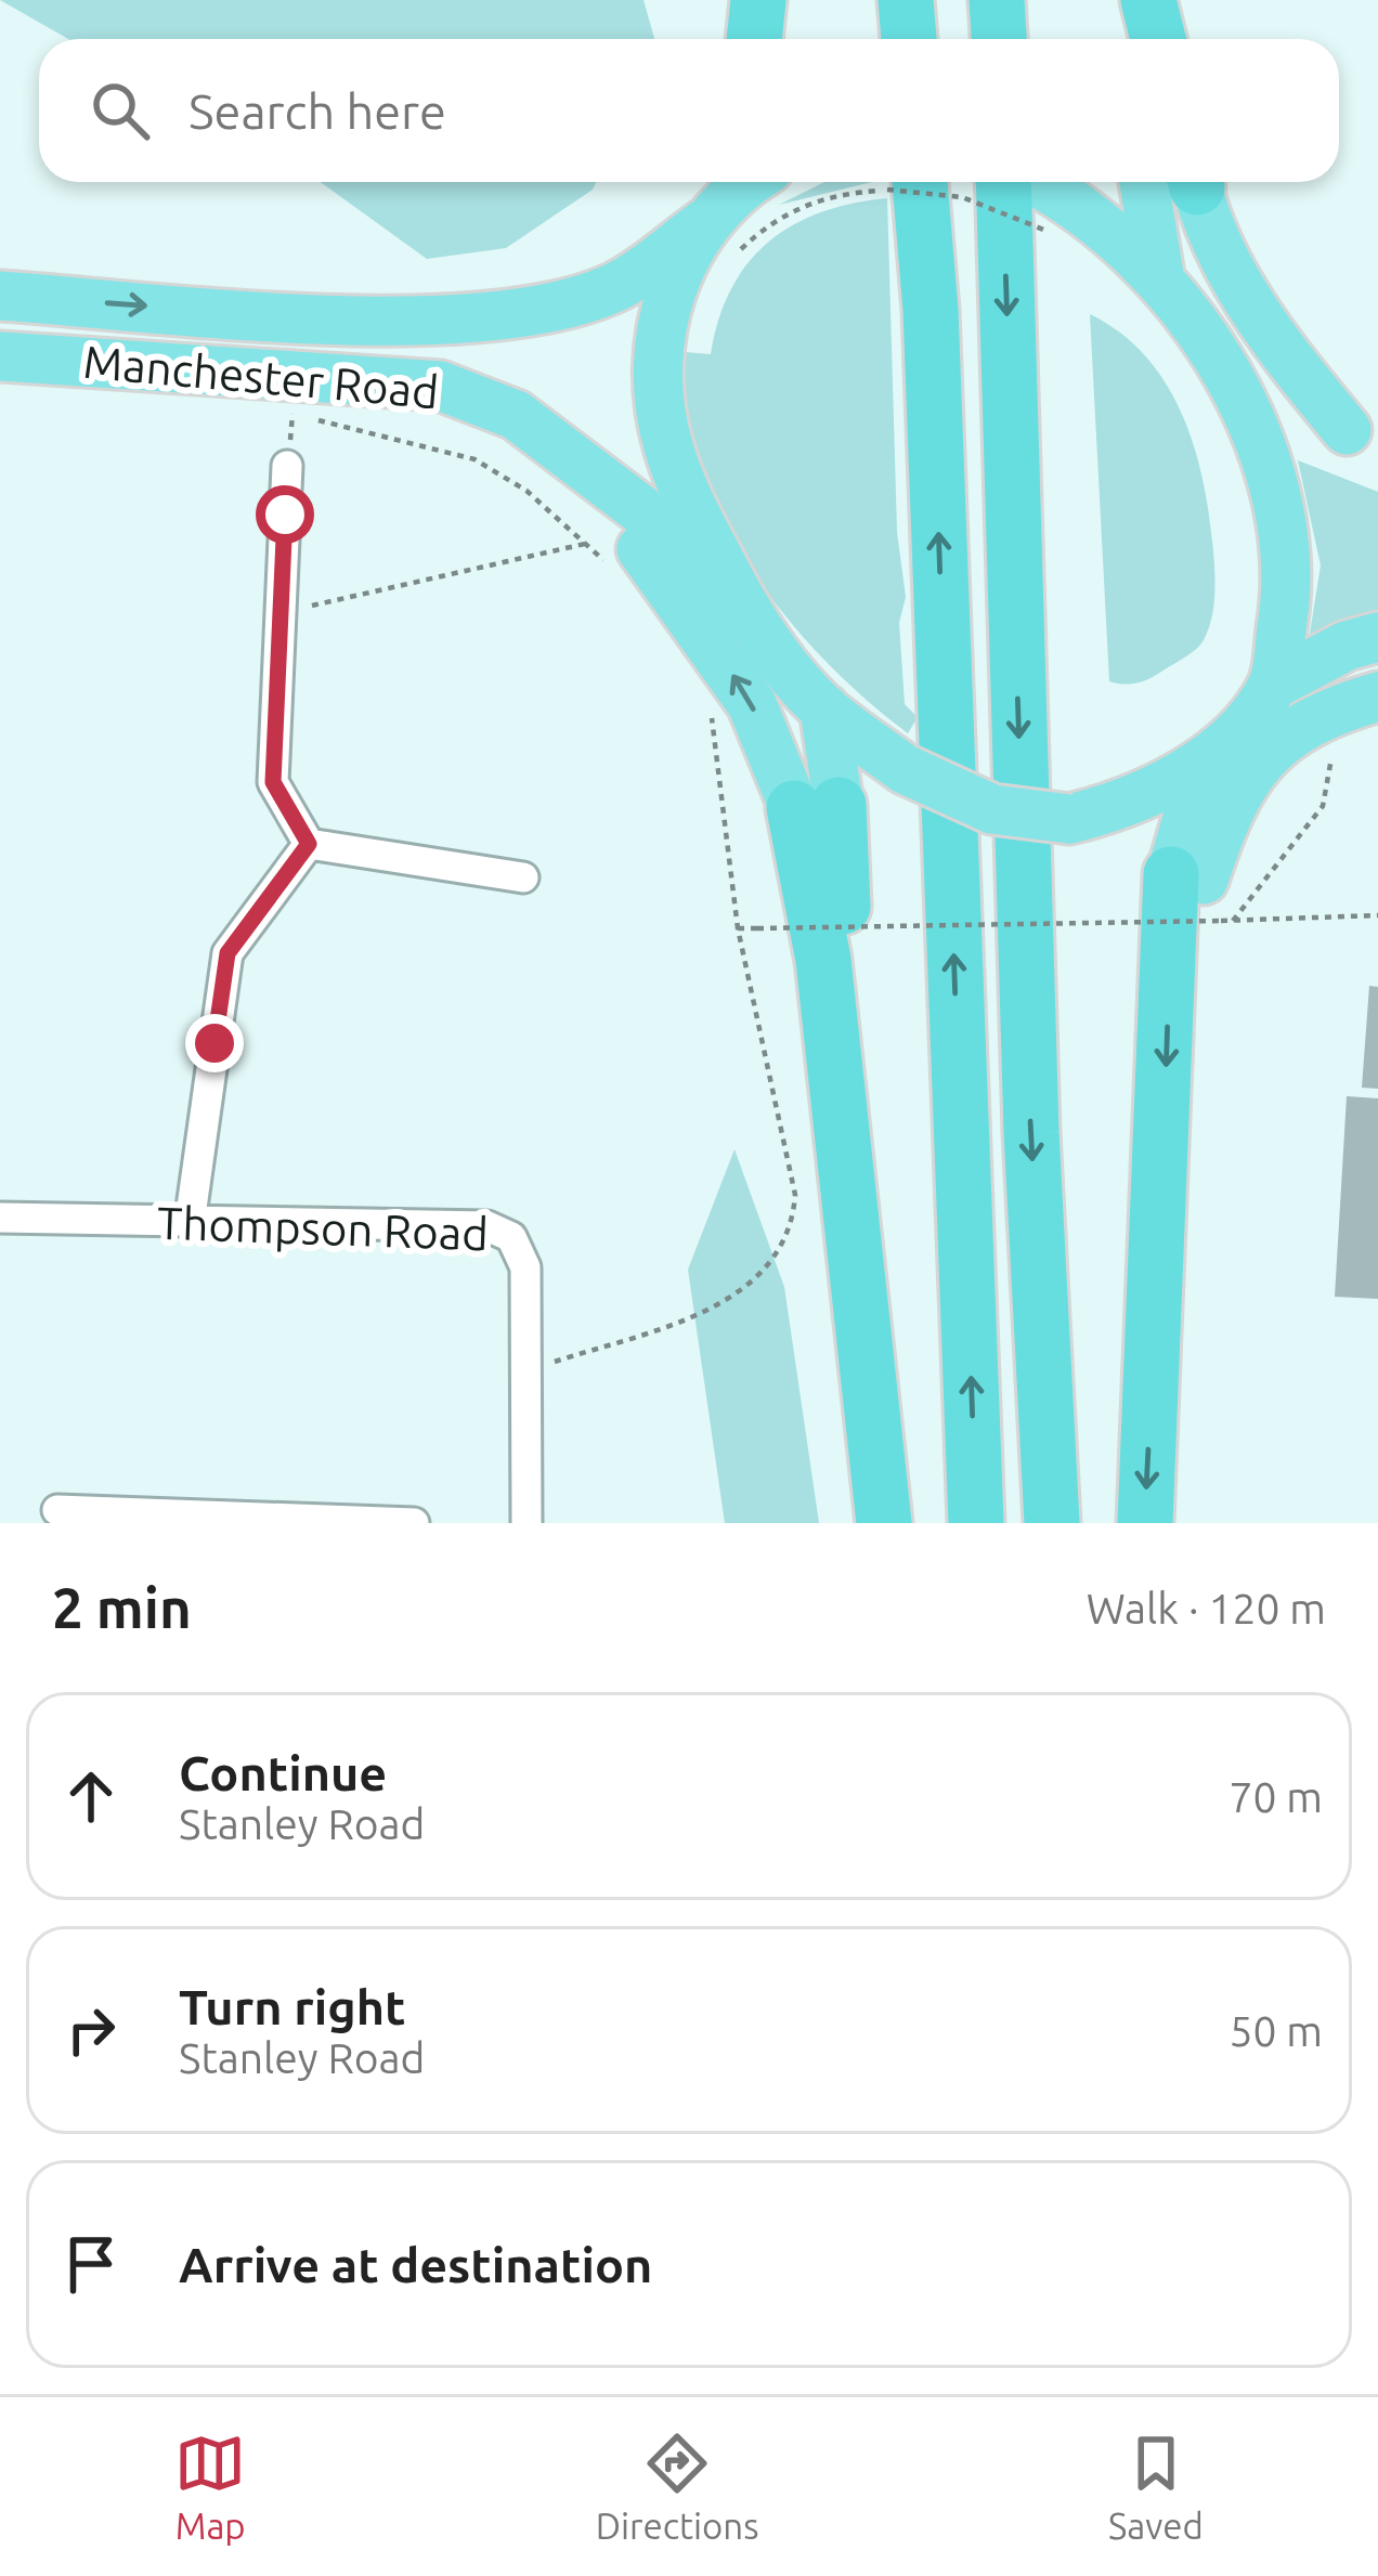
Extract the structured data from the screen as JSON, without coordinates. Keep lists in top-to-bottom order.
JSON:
{
  "streets": {
    "highway": ["Manchester Road"],
    "street": ["Thompson Road"]
  },
  "one_way": ["Manchester Road"],
  "page": {
    "search": "Search here",
    "heading": ["2 min", "Walk · 120 m"],
    "list": [
      ["Continue", "Stanley Road", "70 m"],
      ["Turn right", "Stanley Road", "50 m"],
      "Arrive at destination"
    ],
    "nav": ["Map", "Directions", "Saved"]
  }
}
